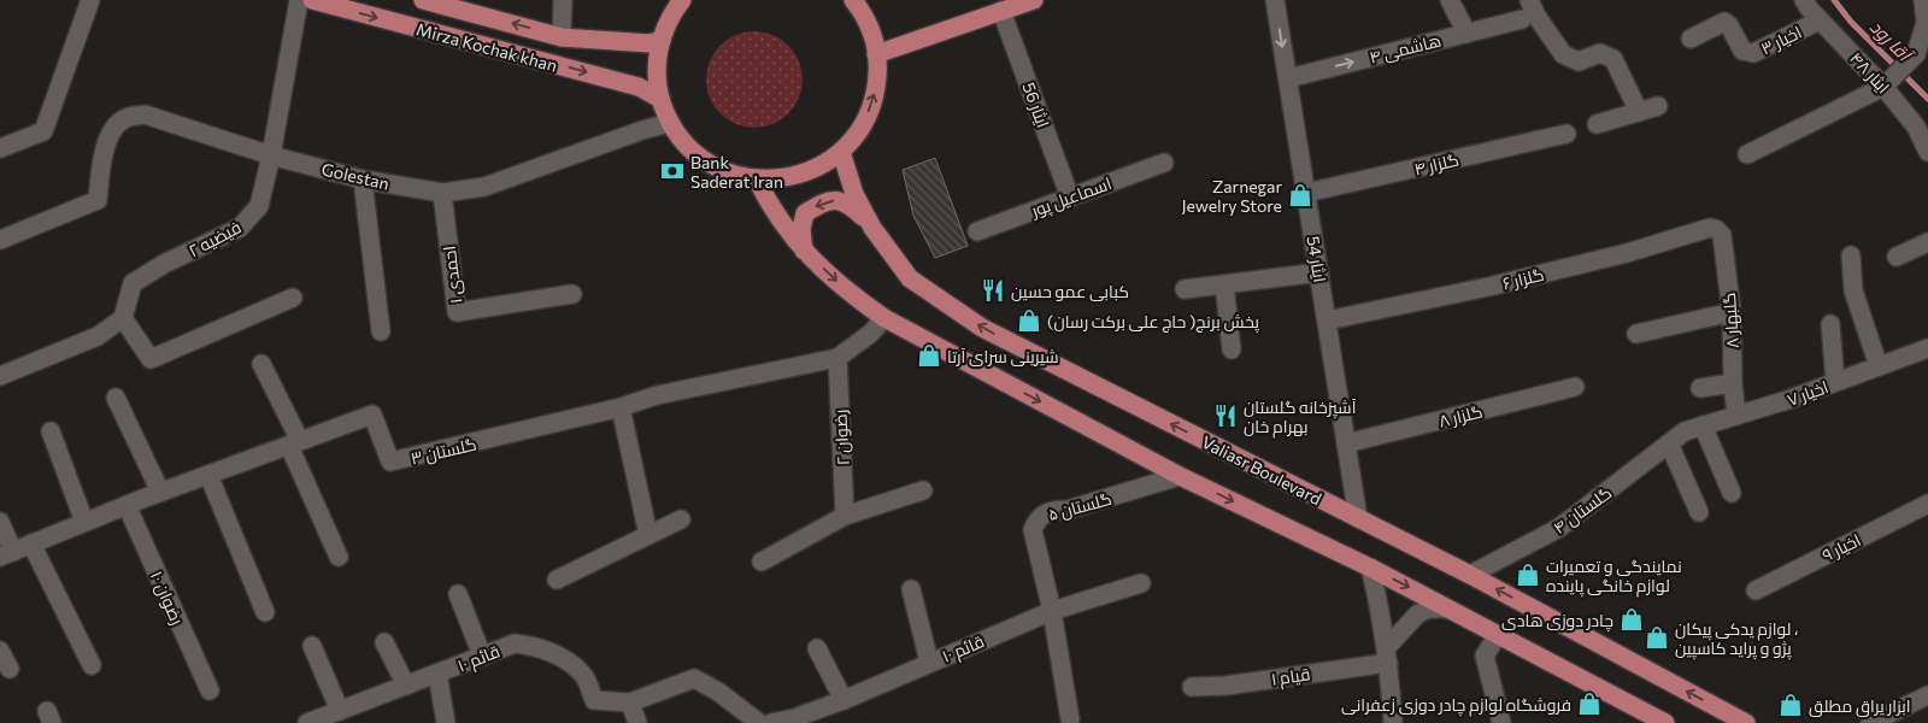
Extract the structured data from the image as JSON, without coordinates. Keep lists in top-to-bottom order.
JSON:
{
  "streets": {
    "main road": ["Mirza Kochak khan", "Valiasr Boulevard"],
    "street": [
      "اخیار ۳",
      "هاشمی ۴",
      "ایثار ۴۸",
      "ایثار 56",
      "گلزار ۴",
      "Golestan",
      "اسماعیل پور",
      "فیضیه ۲",
      "ایثار 54",
      "احمدی ۱",
      "گلزار ۶",
      "گلبهار ۸",
      "اخیار ۷",
      "گلزار ۸",
      "رضوان ۲",
      "گلستان ۳",
      "گلستان ۵",
      "گلستان ۴",
      "اخیار ۹",
      "رضوان ۱۰",
      "قائم ۱۰",
      "قیام ۱"
    ]
  },
  "crossings": [
    ["اخیار ۳", "ایثار ۴۸"],
    ["هاشمی ۴", "ایثار 54"],
    ["ایثار 56", "اسماعیل پور"],
    ["گلزار ۴", "ایثار 54"],
    ["Golestan", "فیضیه ۲"],
    ["Golestan", "احمدی ۱"],
    ["ایثار 54", "گلزار ۶"],
    ["ایثار 54", "گلزار ۸"],
    ["ایثار 54", "Valiasr Boulevard"],
    ["گلزار ۶", "گلبهار ۸"],
    ["گلبهار ۸", "اخیار ۷"],
    ["اخیار ۷", "گلستان ۴"],
    ["رضوان ۲", "گلستان ۳"],
    ["گلستان ۳", "رضوان ۱۰"],
    ["Valiasr Boulevard", "گلستان ۴"],
    ["گلستان ۵", "قائم ۱۰"]
  ],
  "one_way": ["هاشمی ۴"],
  "water": ["آقا رود"],
  "places": {
    "bank": ["Bank Saderat Iran"],
    "shop": [
      "Zarnegar Jewelry Store",
      "پخش برنج( حاج علی برکت رسان)",
      "شیرینی سرای آرتا",
      "نمایندگی و تعمیرات لوازم خانگی پاینده",
      "چادر دوزی هادی",
      "لوازم یدکی پیکان ، پژو و پراید کاسپین",
      "فروشگاه لوازم چادر دوزی زعفرانی",
      "ابزار یراق مطلق"
    ],
    "restaurant": ["کبابی عمو حسین", "آشپزخانه گلستان بهرام خان"]
  }
}
